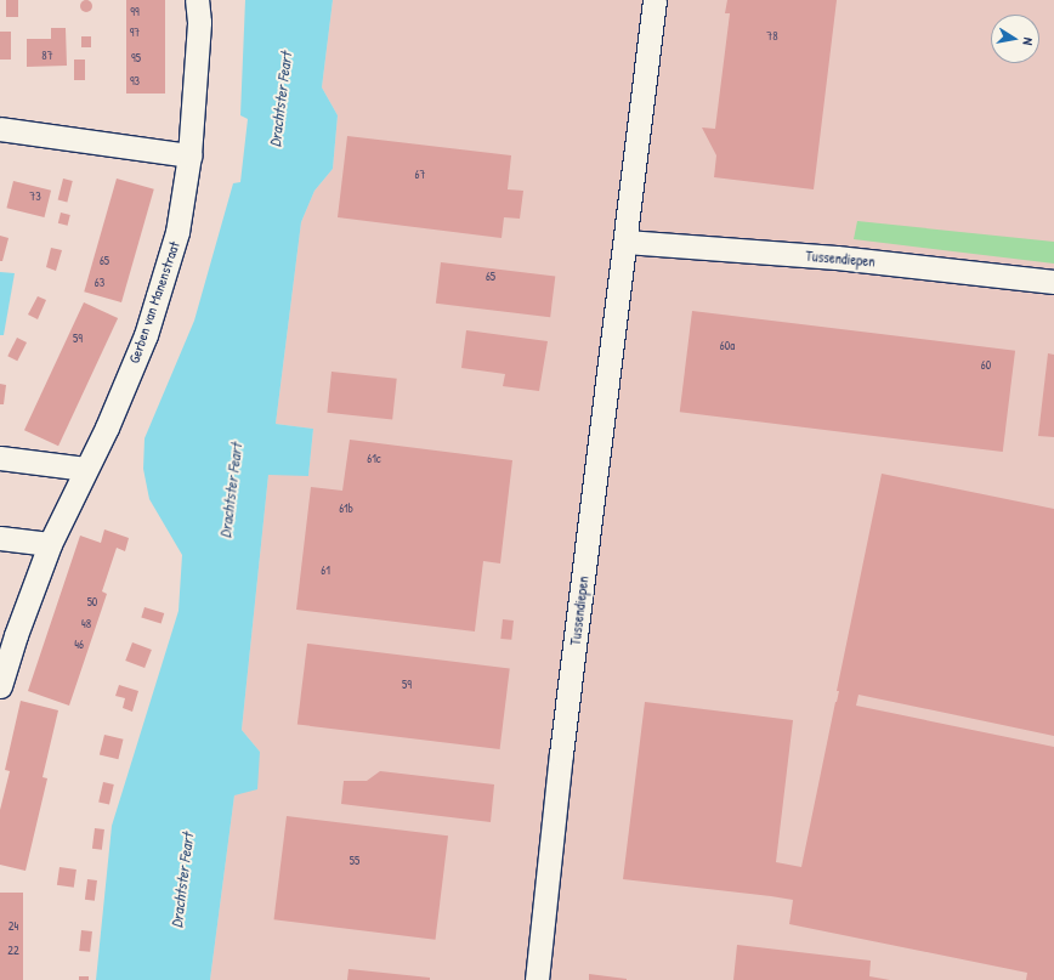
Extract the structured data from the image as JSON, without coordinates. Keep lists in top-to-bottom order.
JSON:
{
  "streets": {
    "street": ["Tussendiepen", "Gerben van Manenstraat"]
  },
  "water": ["Drachtster Feart"],
  "house_numbers": [
    "99",
    "97",
    "78",
    "87",
    "95",
    "93",
    "67",
    "73",
    "65",
    "65",
    "63",
    "59",
    "60a",
    "60",
    "61c",
    "61b",
    "61",
    "50",
    "48",
    "46",
    "59",
    "55",
    "24",
    "22"
  ],
  "north": "right"
}
